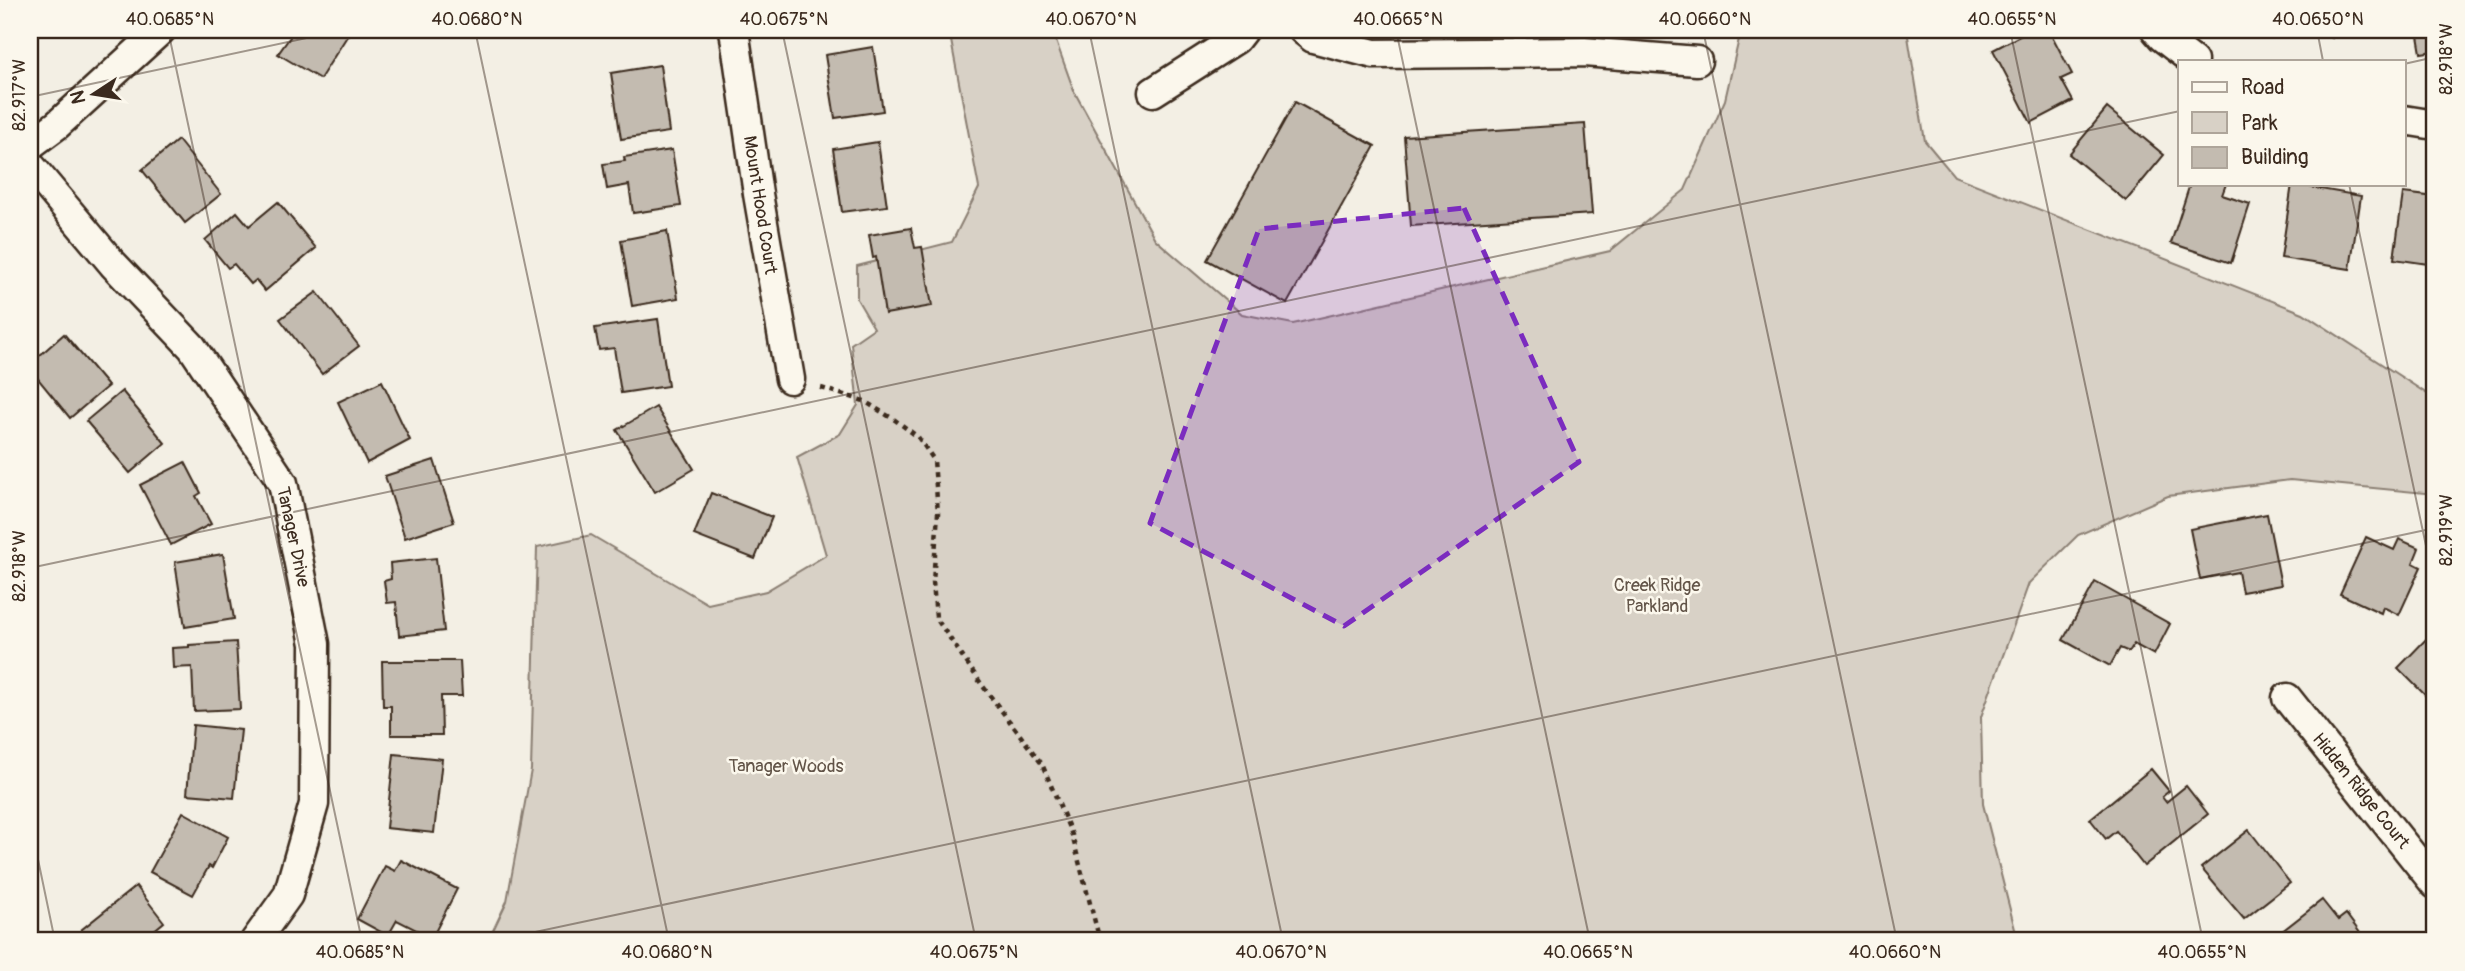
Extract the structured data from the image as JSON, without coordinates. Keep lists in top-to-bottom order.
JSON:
{
  "streets": {
    "street": ["Mount Hood Court", "Tanager Drive", "Hidden Ridge Court"]
  },
  "parks": ["Creek Ridge Parkland", "Tanager Woods"],
  "legend": ["Road", "Park", "Building"],
  "north": "left",
  "coordinates": [
    "40.0685°N",
    "40.0680°N",
    "40.0675°N",
    "40.0670°N",
    "40.0665°N",
    "40.0660°N",
    "40.0655°N",
    "40.0650°N",
    "82.918°W",
    "82.917°W",
    "82.919°W"
  ]
}
